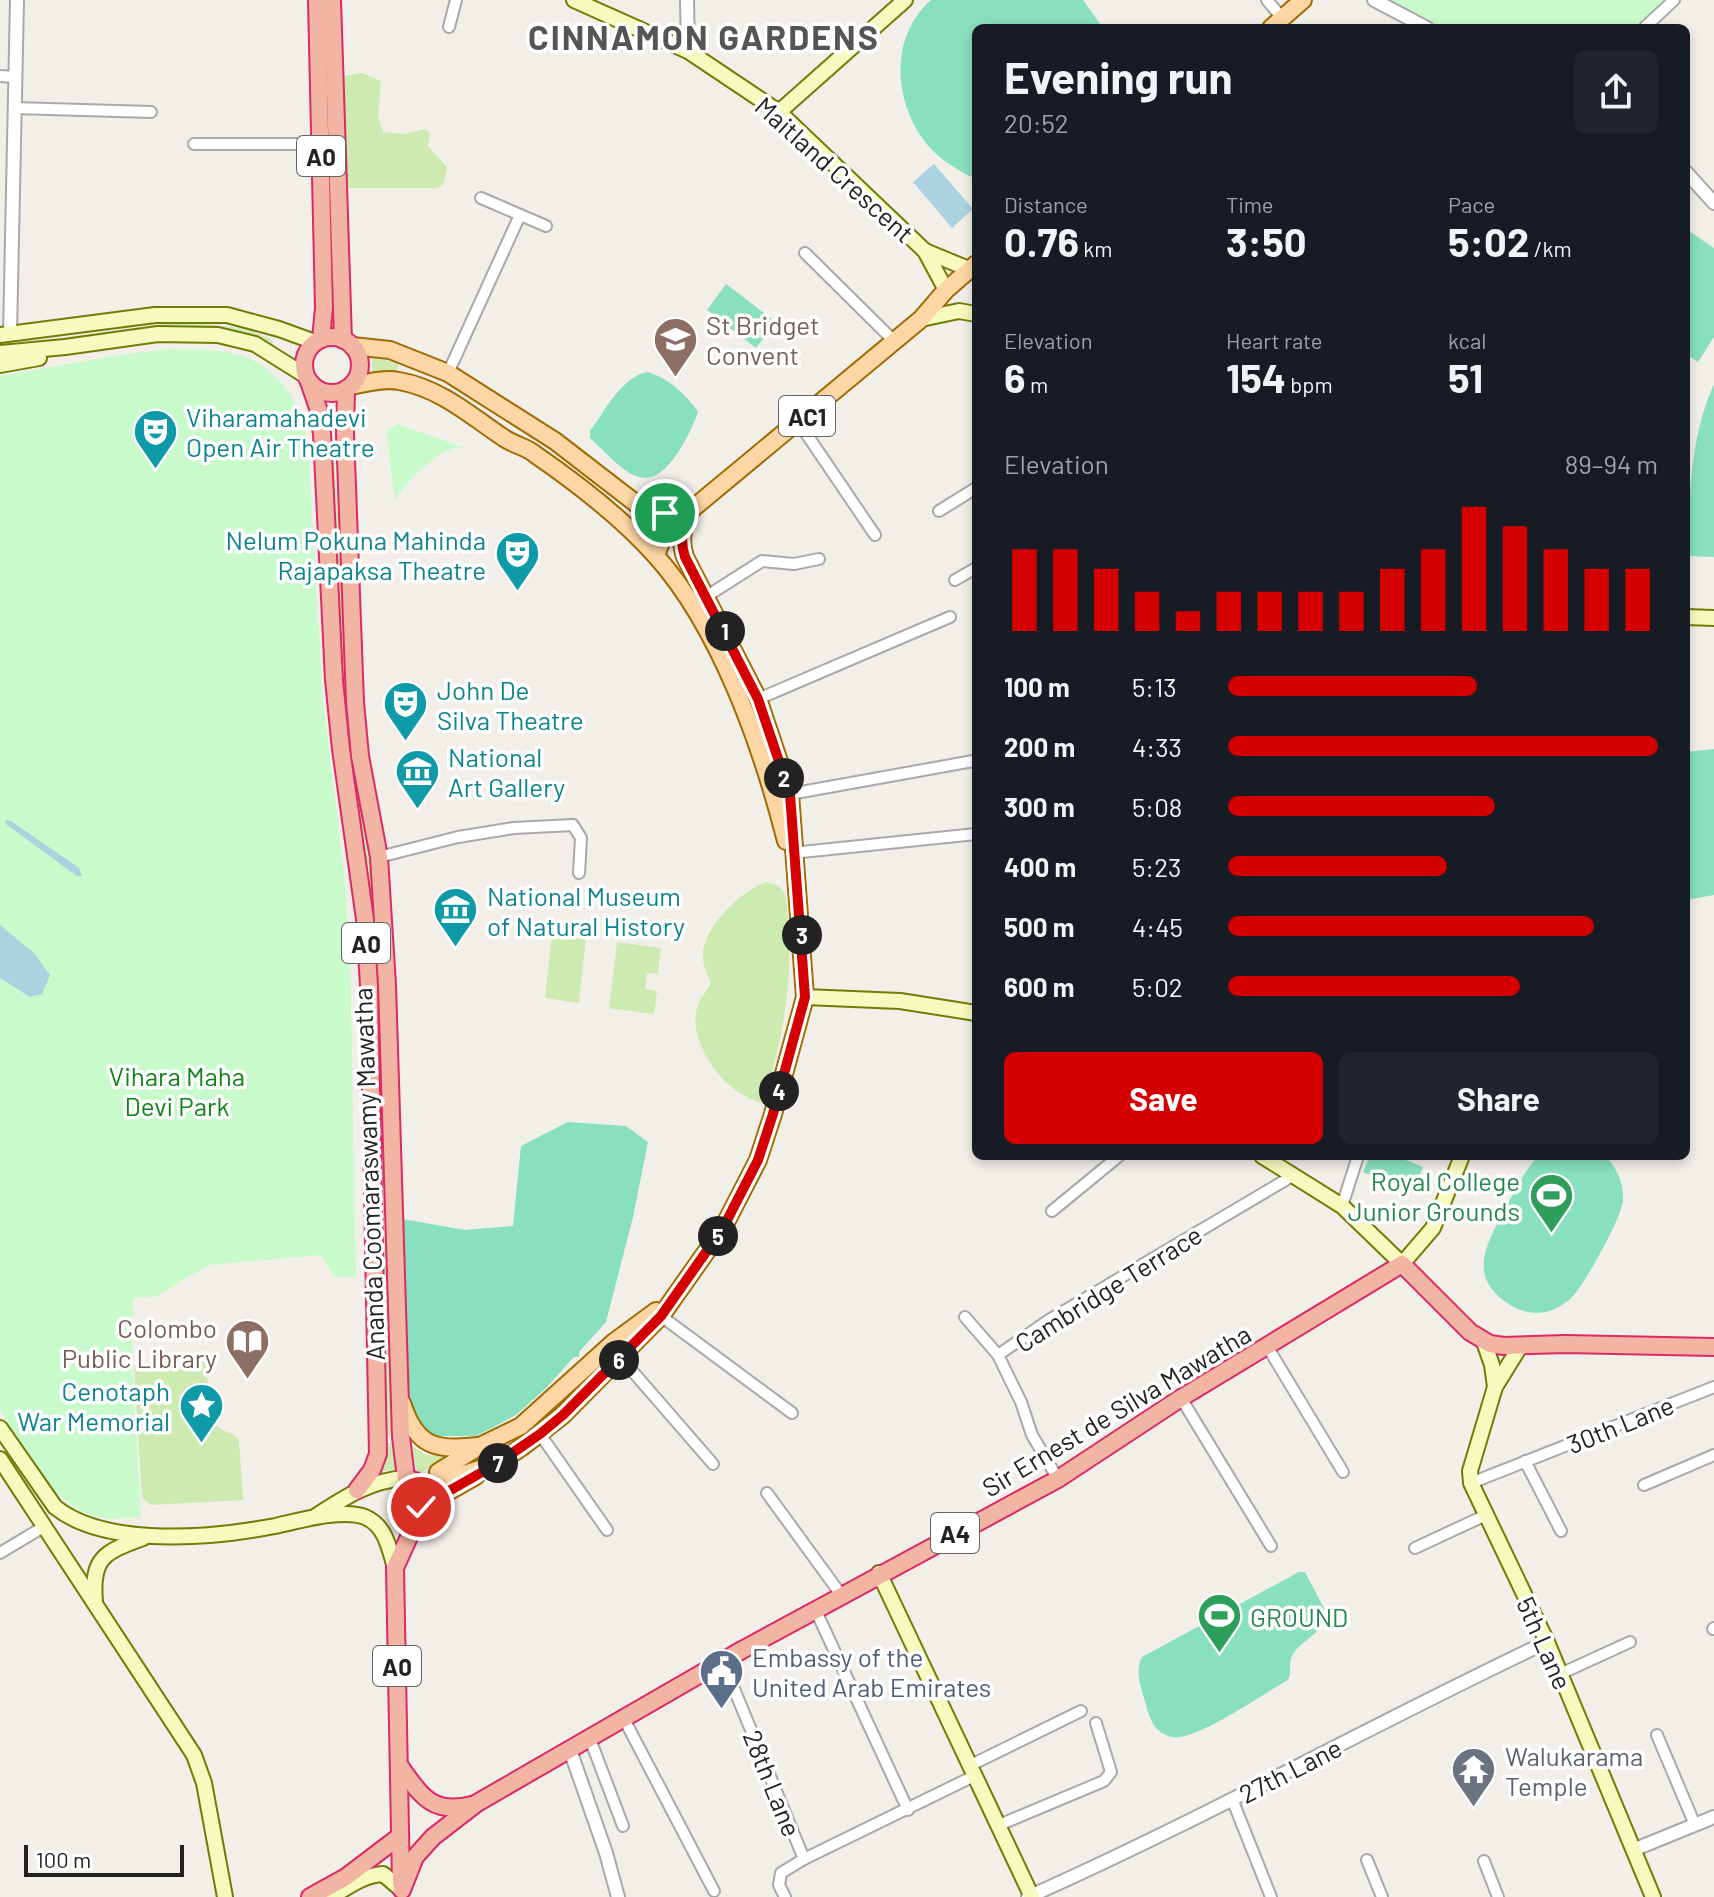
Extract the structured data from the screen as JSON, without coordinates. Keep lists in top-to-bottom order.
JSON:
{
  "streets": {
    "highway": [
      "A0",
      "Ananda Coomaraswamy Mawatha",
      "Sir Ernest de Silva Mawatha",
      "A4"
    ],
    "main road": ["Maitland Crescent", "AC1", "5th Lane"],
    "street": [
      "Cambridge Terrace",
      "30th Lane",
      "27th Lane",
      "28th Lane"
    ]
  },
  "crossings": [
    ["A0", "Ananda Coomaraswamy Mawatha"],
    ["Maitland Crescent", "AC1"],
    ["Ananda Coomaraswamy Mawatha", "Sir Ernest de Silva Mawatha"],
    ["Cambridge Terrace", "Sir Ernest de Silva Mawatha"],
    ["Sir Ernest de Silva Mawatha", "28th Lane"],
    ["30th Lane", "5th Lane"],
    ["5th Lane", "27th Lane"]
  ],
  "districts": ["CINNAMON GARDENS"],
  "parks": ["Vihara Maha Devi Park"],
  "places": {
    "school or university": ["St Bridget Convent"],
    "theatre": ["Viharamahadevi Open Air Theatre", "Nelum Pokuna Mahinda Rajapaksa Theatre", "John De Silva Theatre"],
    "museum": ["National Art Gallery", "National Museum of Natural History"],
    "sports": ["Royal College Junior Grounds", "GROUND"],
    "library": ["Colombo Public Library"],
    "place": ["Cenotaph War Memorial"],
    "public building": ["Embassy of the United Arab Emirates"],
    "temple": ["Walukarama Temple"]
  },
  "scale_bar": "100 m",
  "page": {
    "heading": ["Evening run", "20:52"],
    "stats": [
      ["Distance", "0.76 km"],
      ["Time", "3:50"],
      ["Pace", "5:02 /km"],
      ["Elevation", "6 m"],
      ["Heart rate", "154 bpm"],
      ["kcal", "51"]
    ],
    "chart": ["Elevation", "89–94 m"],
    "pins": [
      "1",
      "2",
      "3",
      "4",
      "5",
      "6",
      "7"
    ],
    "list": [
      {
        "name": "100 m",
        "note": "5:13"
      },
      {
        "name": "200 m",
        "note": "4:33"
      },
      {
        "name": "300 m",
        "note": "5:08"
      },
      {
        "name": "400 m",
        "note": "5:23"
      },
      {
        "name": "500 m",
        "note": "4:45"
      },
      {
        "name": "600 m",
        "note": "5:02"
      }
    ],
    "buttons": ["Save", "Share"],
    "scale": "100 m"
  }
}
